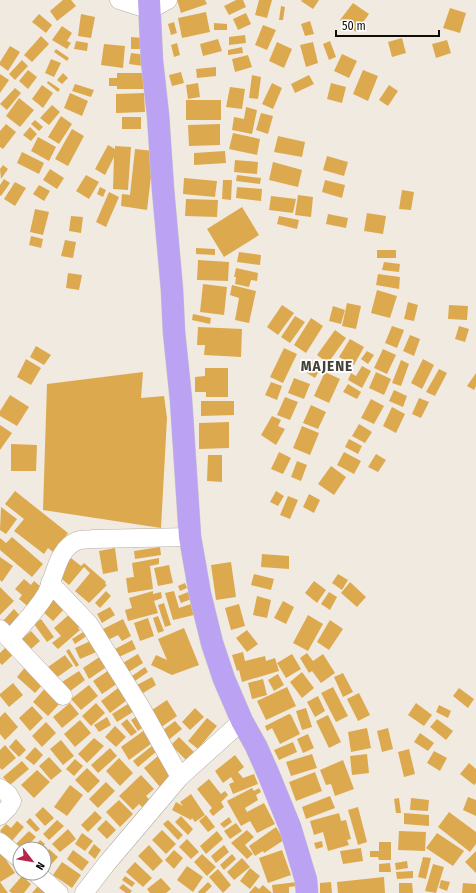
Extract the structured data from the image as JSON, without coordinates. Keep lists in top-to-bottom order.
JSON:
{
  "districts": ["MAJENE"],
  "scale_bar": "50 m",
  "north": "bottom right"
}
